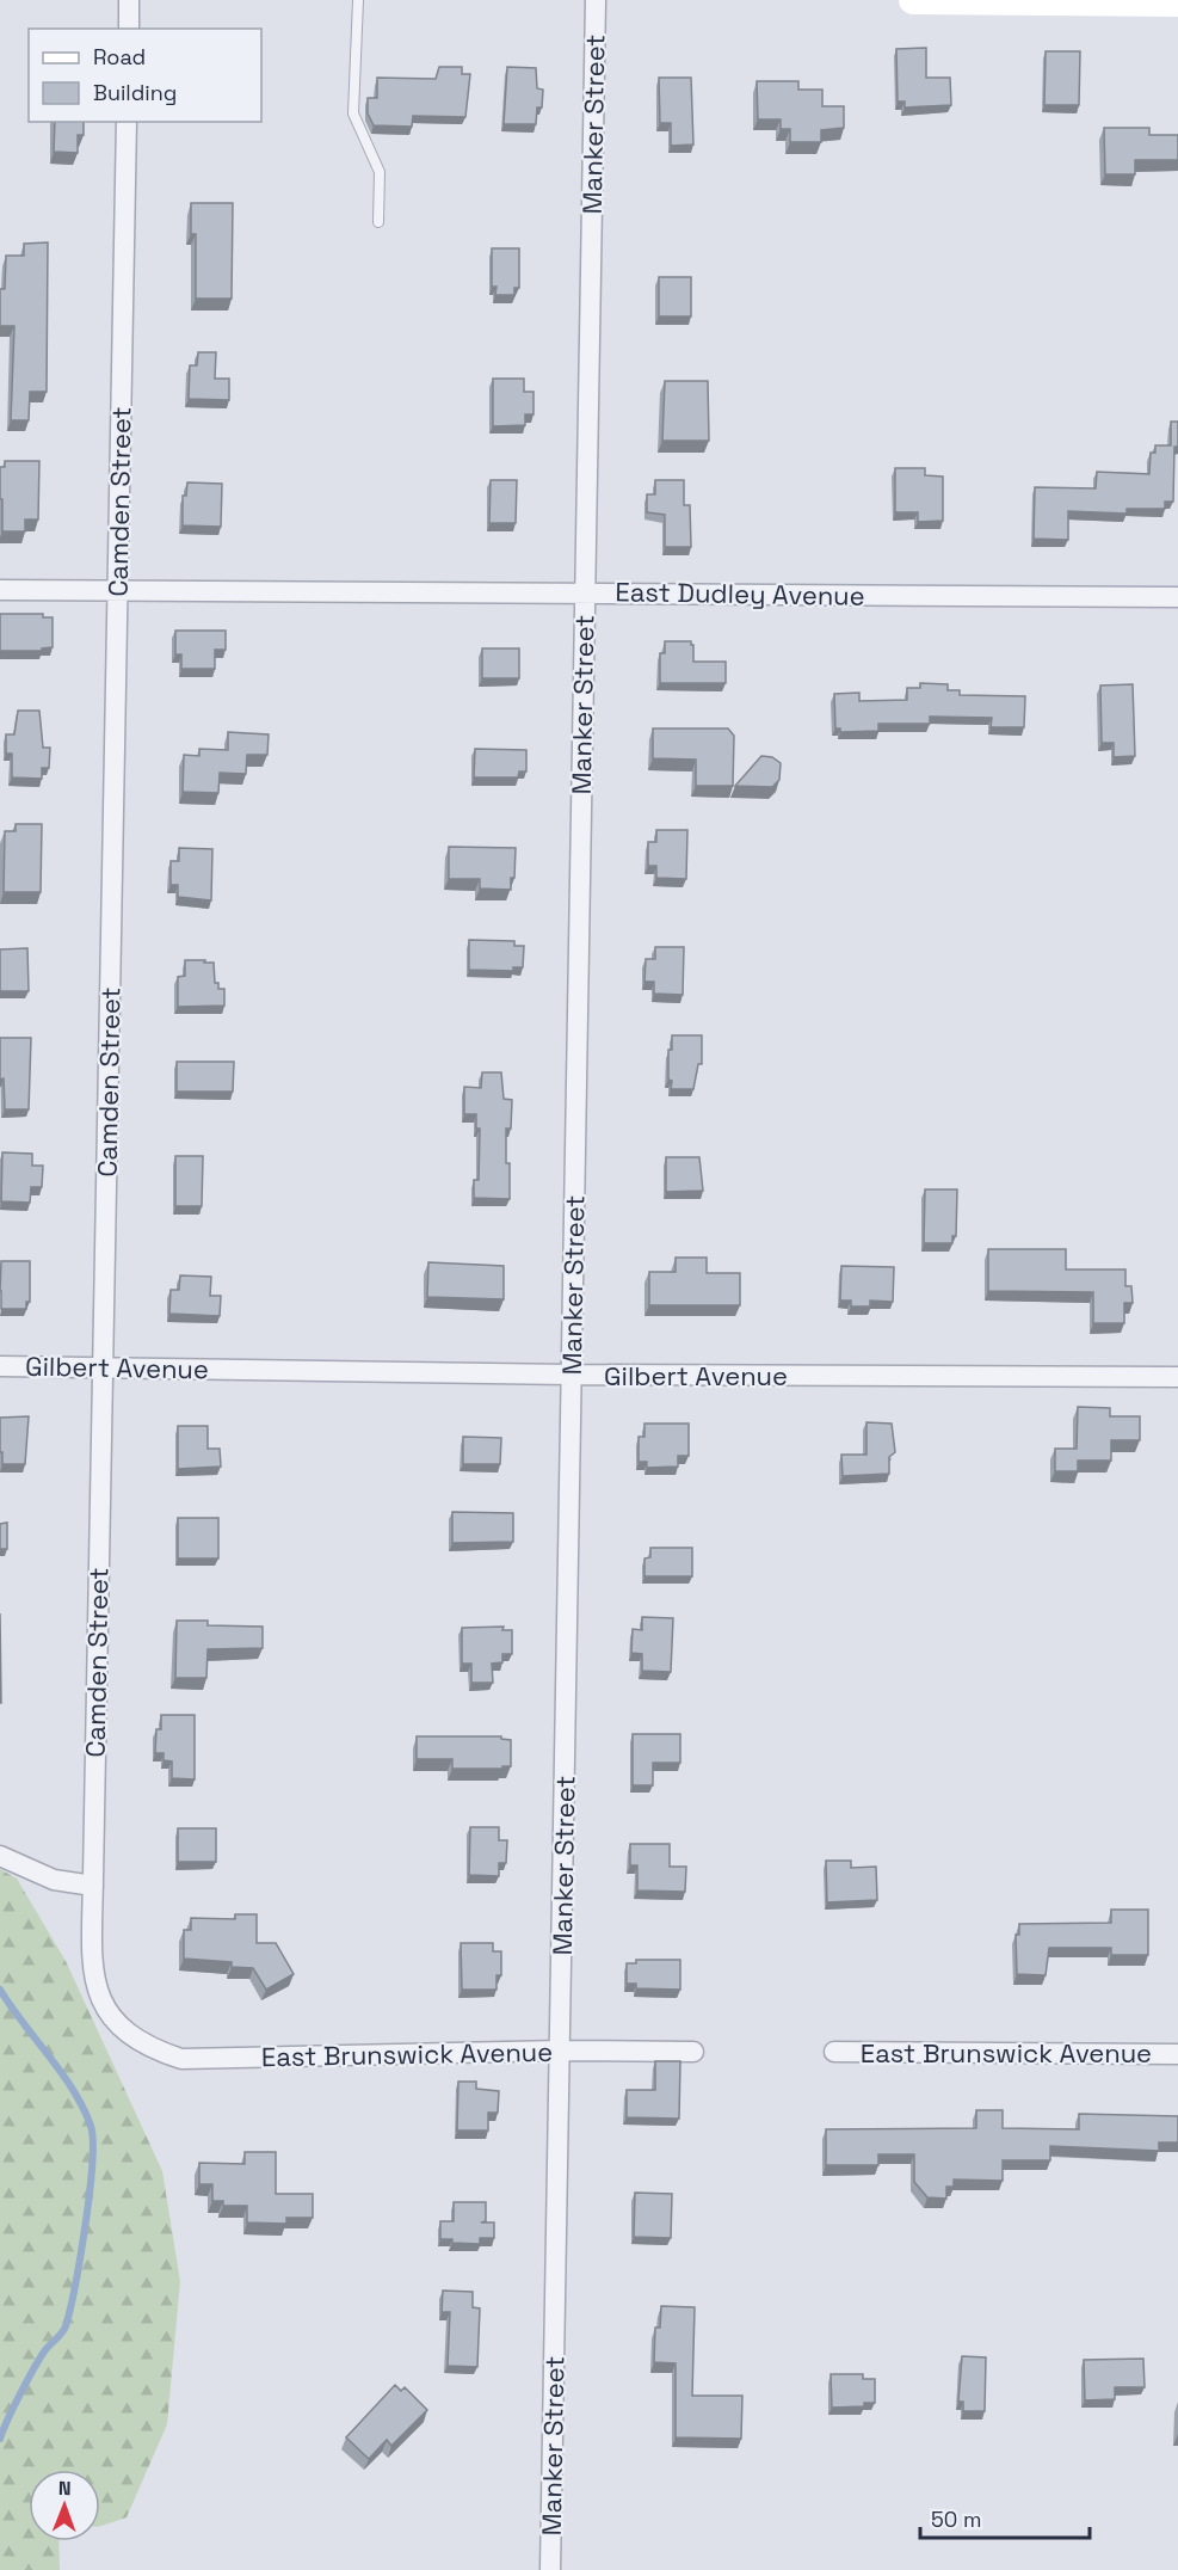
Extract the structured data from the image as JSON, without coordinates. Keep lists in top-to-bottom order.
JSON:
{
  "streets": {
    "street": [
      "Manker Street",
      "Camden Street",
      "East Dudley Avenue",
      "Gilbert Avenue",
      "East Brunswick Avenue"
    ]
  },
  "crossings": [
    ["Manker Street", "East Dudley Avenue"],
    ["Manker Street", "Gilbert Avenue"],
    ["Manker Street", "East Brunswick Avenue"],
    ["Camden Street", "East Dudley Avenue"],
    ["Camden Street", "Gilbert Avenue"],
    ["Camden Street", "East Brunswick Avenue"]
  ],
  "legend": ["Road", "Building"],
  "scale_bar": "50 m",
  "north": "top"
}
